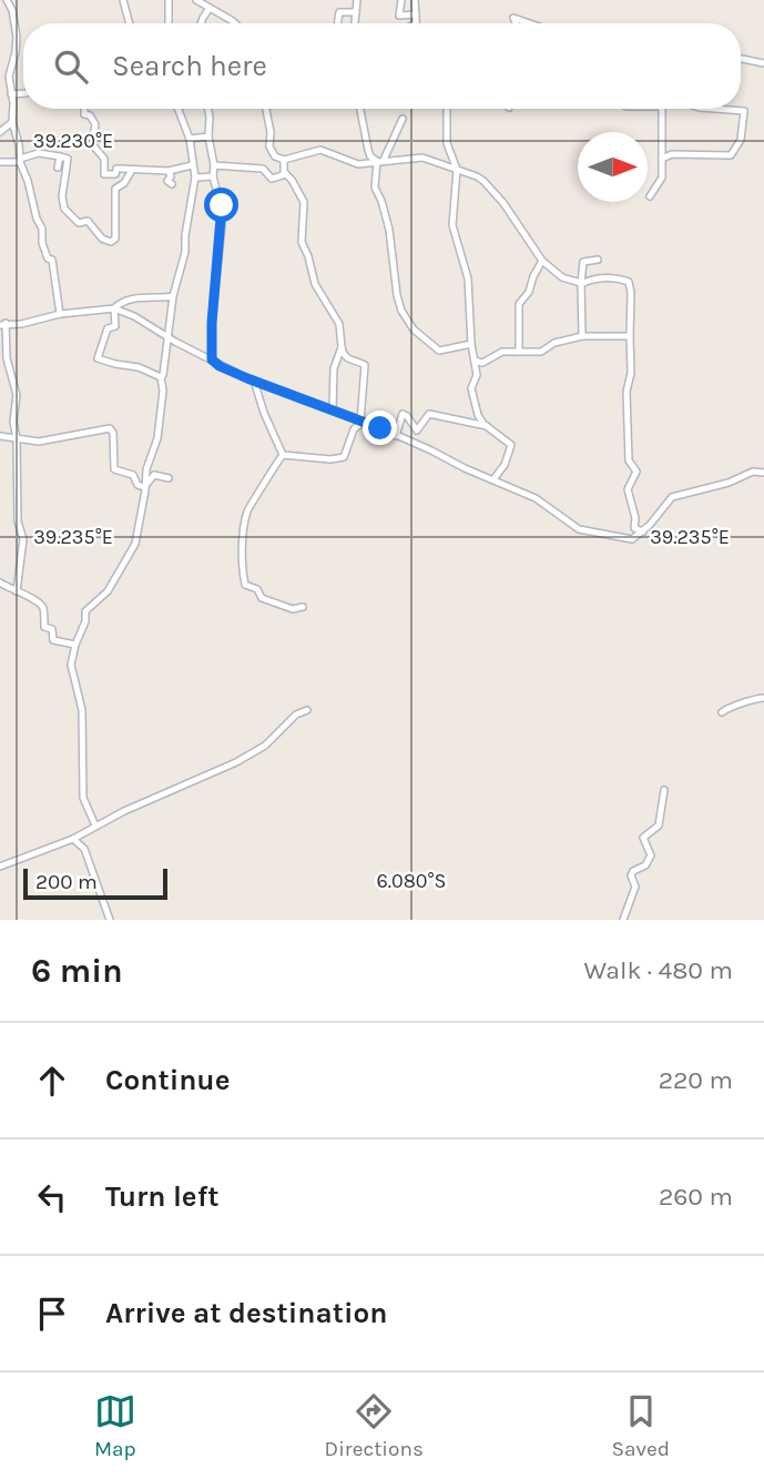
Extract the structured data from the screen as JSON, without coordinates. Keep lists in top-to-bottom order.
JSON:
{
  "scale_bar": "200 m",
  "north": "right",
  "page": {
    "search": "Search here",
    "scale": "200 m",
    "heading": ["6 min", "Walk · 480 m"],
    "list": [
      ["Continue", "220 m"],
      ["Turn left", "260 m"],
      "Arrive at destination"
    ],
    "nav": ["Map", "Directions", "Saved"]
  },
  "coordinates": ["39.230°E", "39.235°E", "6.080°S"]
}
